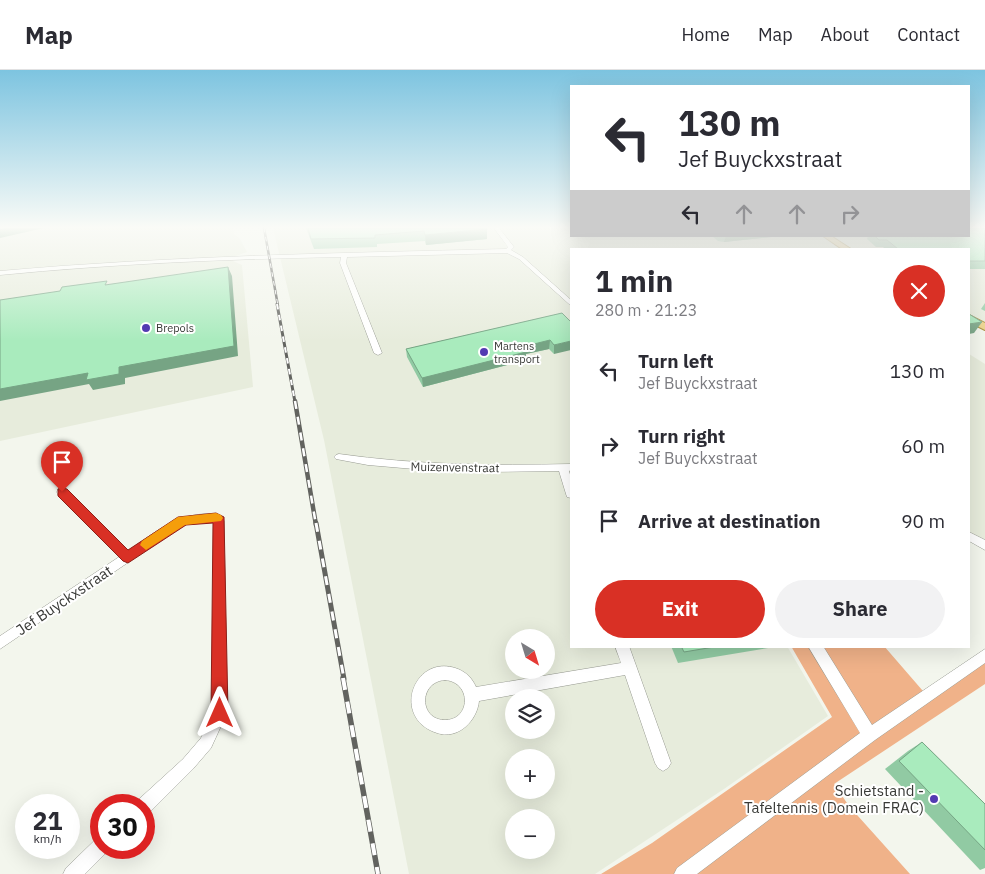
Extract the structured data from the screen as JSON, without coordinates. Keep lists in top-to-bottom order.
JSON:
{
  "streets": {
    "street": ["Muizenvenstraat", "Jef Buyckxstraat"]
  },
  "places": ["Brepols", "Martens transport", "Schietstand - Tafeltennis (Domein FRAC)"],
  "north": "bottom right",
  "page": {
    "header": "Map",
    "nav": [
      "Home",
      "Map",
      "About",
      "Contact"
    ],
    "turn": ["130 m", "Jef Buyckxstraat"],
    "heading": ["1 min", "280 m · 21:23"],
    "list": [
      {
        "name": "Turn left",
        "note": "Jef Buyckxstraat",
        "value": "130 m"
      },
      {
        "name": "Turn right",
        "note": "Jef Buyckxstraat",
        "value": "60 m"
      },
      {
        "name": "Arrive at destination",
        "value": "90 m"
      }
    ],
    "buttons": ["Exit", "Share"],
    "map_buttons": ["+", "−"],
    "speed": "21 km/h",
    "limit": "30"
  }
}
